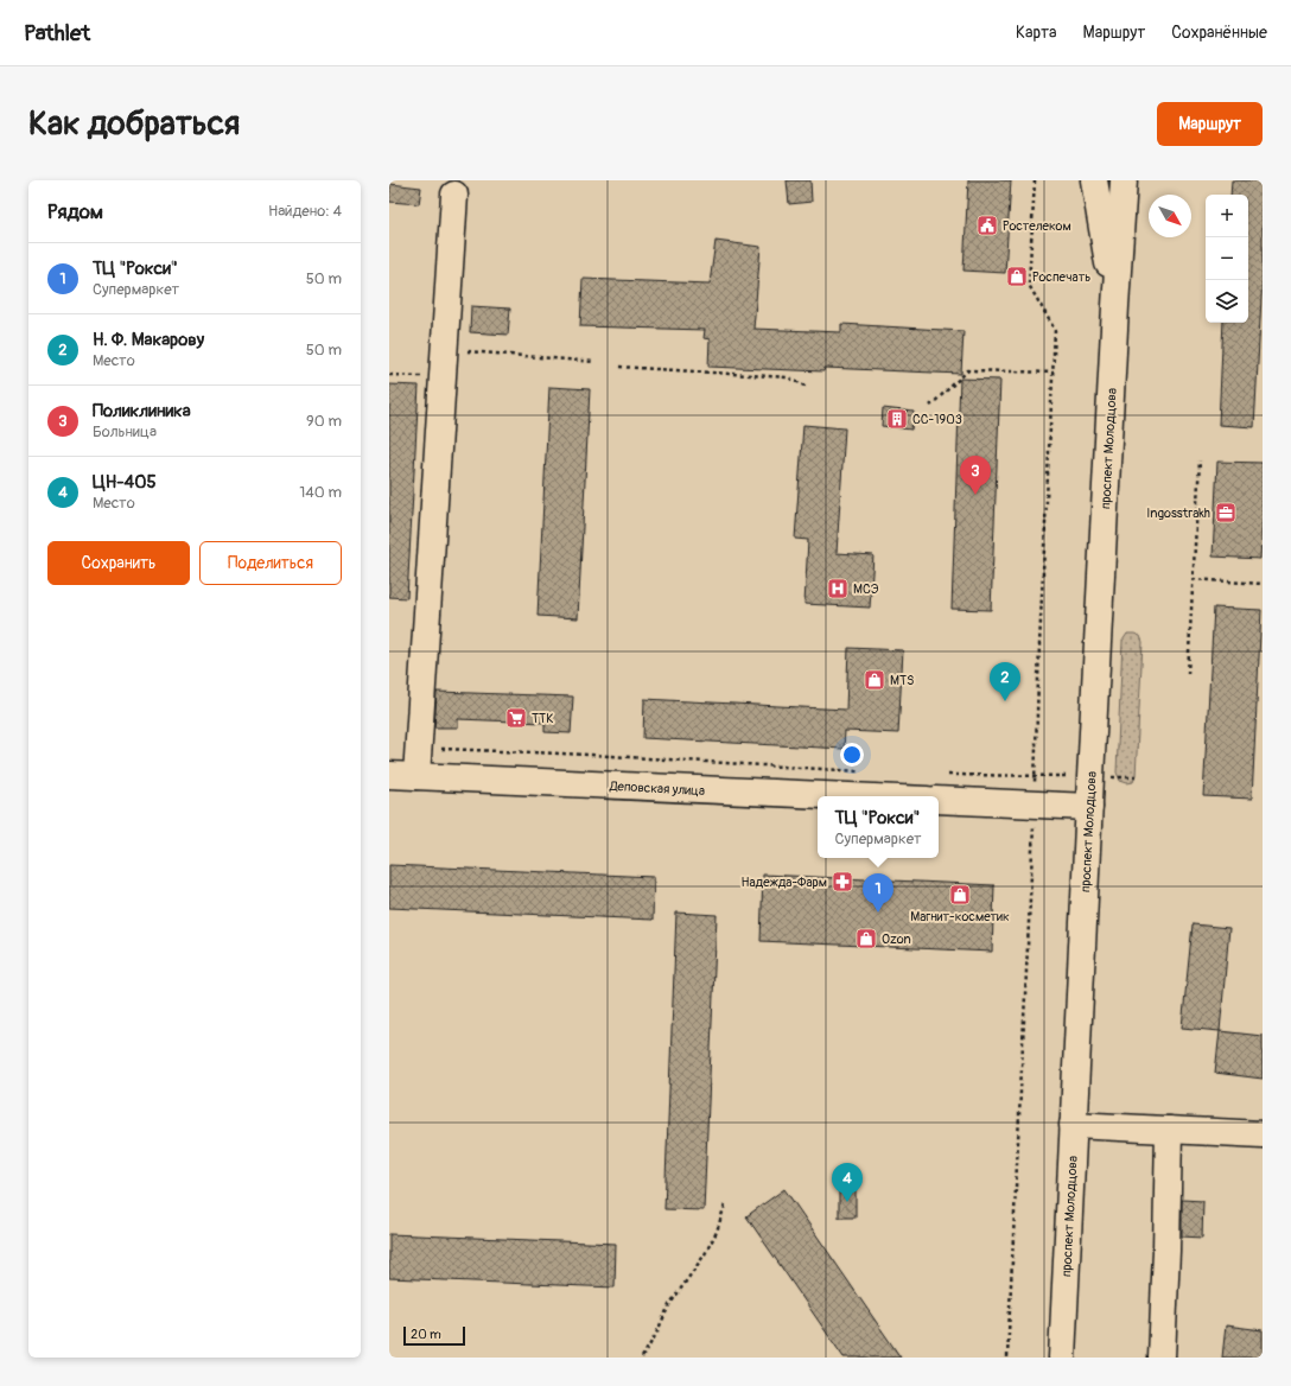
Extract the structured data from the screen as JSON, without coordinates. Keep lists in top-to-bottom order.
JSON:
{
  "streets": {
    "main road": ["проспект Молодцова", "Деповская улица"]
  },
  "places": {
    "public building": ["Ростелеком"],
    "shop": [
      "Роспечать",
      "MTS",
      "Магнит-косметик",
      "Ozon"
    ],
    "building": ["СС-1903"],
    "office": ["Ingosstrakh"],
    "hospital": ["МСЭ"],
    "supermarket": ["ТТК"],
    "pharmacy": ["Надежда-Фарм"]
  },
  "scale_bar": "20 m",
  "north": "bottom right",
  "page": {
    "header": "Pathlet",
    "nav": ["Карта", "Маршрут", "Сохранённые"],
    "buttons": [
      "Маршрут",
      ["Сохранить", "Поделиться"]
    ],
    "title": "Как добраться",
    "heading": ["Рядом", "Найдено: 4"],
    "map_buttons": ["+", "−"],
    "list": [
      {
        "mark": "1",
        "name": "ТЦ \"Рокси\"",
        "note": "Супермаркет",
        "value": "50 m"
      },
      {
        "mark": "2",
        "name": "Н. Ф. Макарову",
        "note": "Место",
        "value": "50 m"
      },
      {
        "mark": "3",
        "name": "Поликлиника",
        "note": "Больница",
        "value": "90 m"
      },
      {
        "mark": "4",
        "name": "ЦН-405",
        "note": "Место",
        "value": "140 m"
      }
    ],
    "pins": [
      "3",
      "2",
      "1",
      "4"
    ],
    "popup": ["ТЦ \"Рокси\"", "Супермаркет"],
    "scale": "20 m"
  }
}
